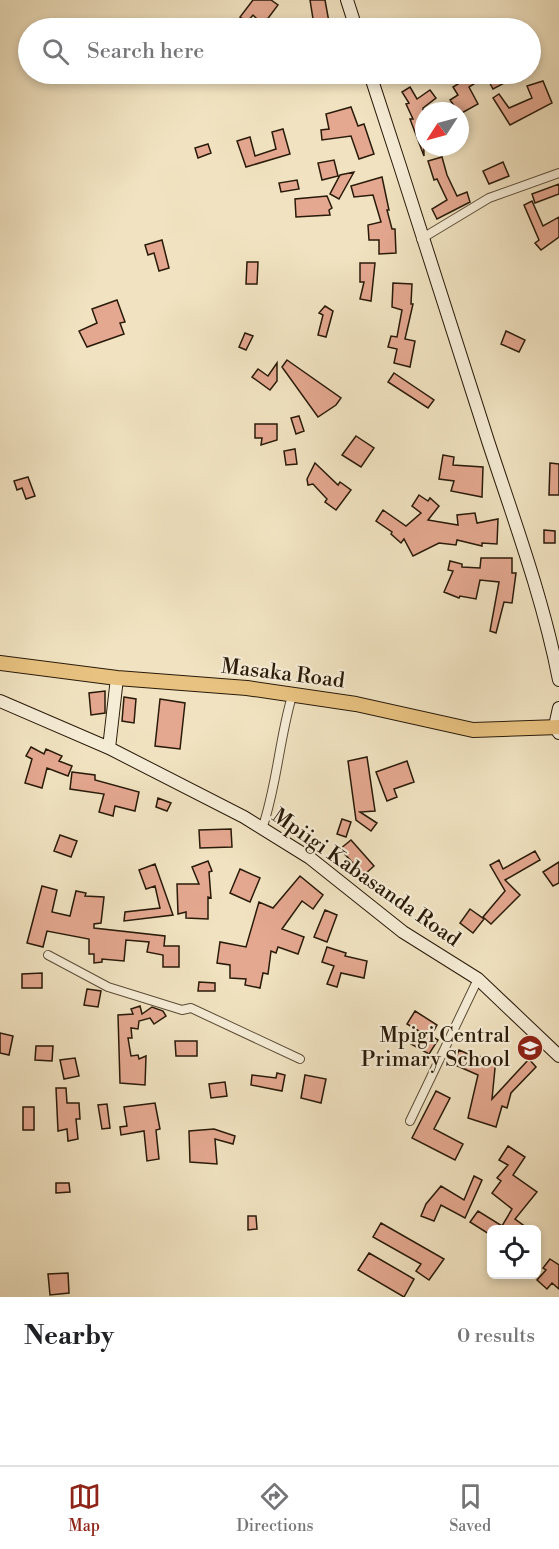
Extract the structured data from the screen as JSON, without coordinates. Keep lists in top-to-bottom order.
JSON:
{
  "streets": {
    "main road": ["Masaka Road", "Mpiigi Kabasanda Road"]
  },
  "places": {
    "school or university": ["Mpigi Central Primary School"]
  },
  "north": "bottom left",
  "page": {
    "search": "Search here",
    "heading": ["Nearby", "0 results"],
    "nav": ["Map", "Directions", "Saved"]
  }
}
